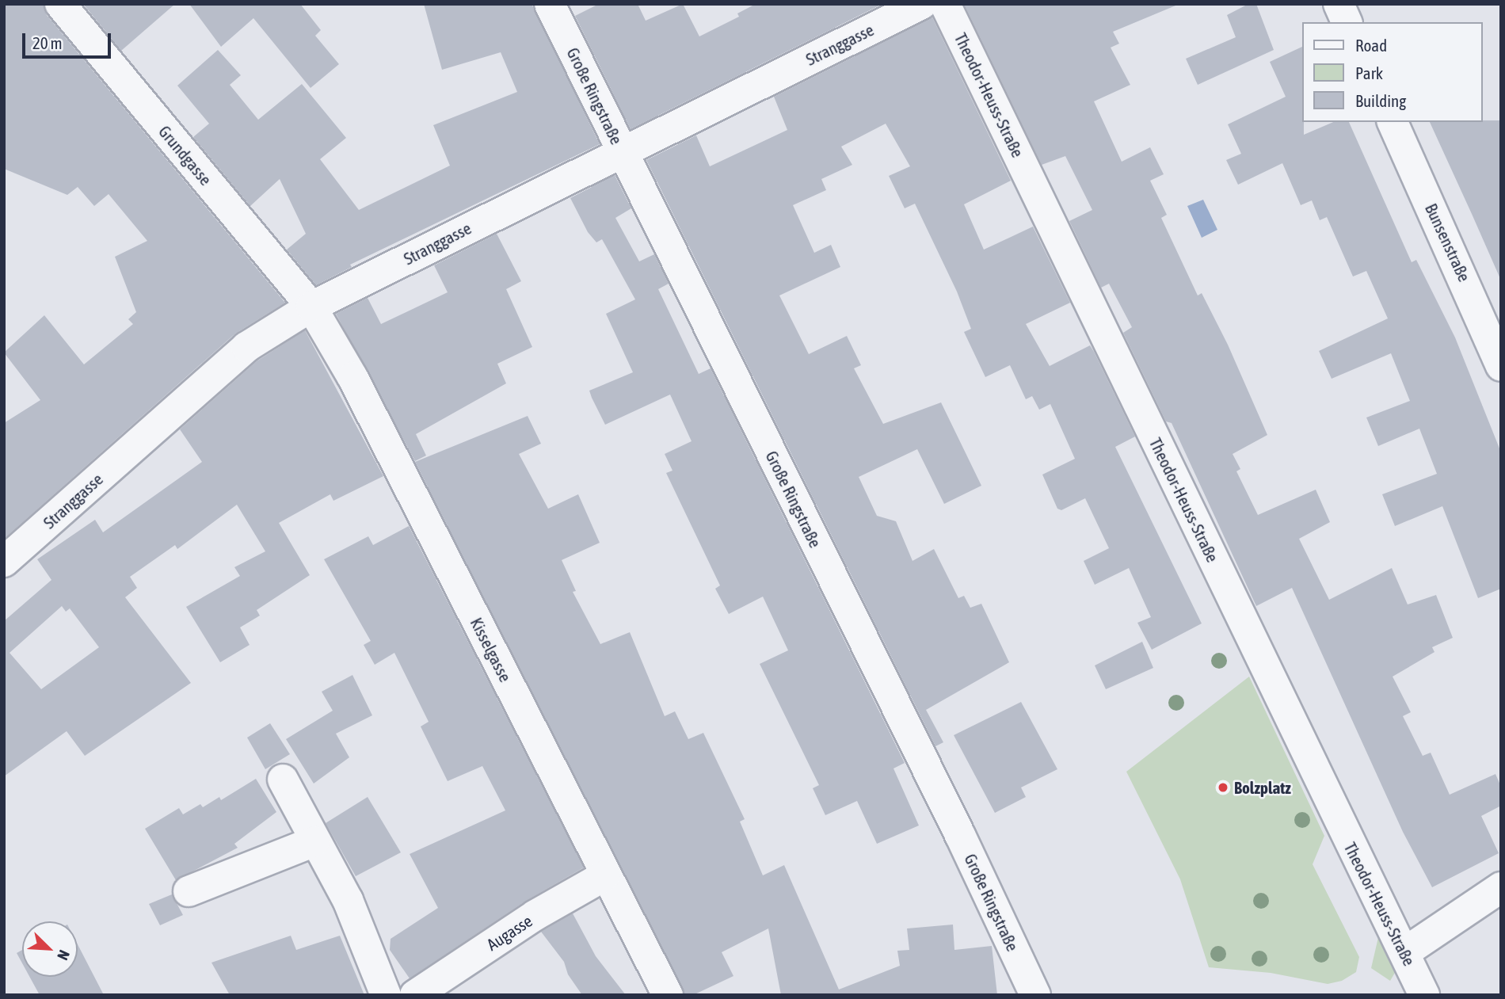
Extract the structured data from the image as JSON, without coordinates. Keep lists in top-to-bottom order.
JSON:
{
  "streets": {
    "street": [
      "Stranggasse",
      "Theodor-Heuss-Straße",
      "Große Ringstraße",
      "Grundgasse",
      "Bunsenstraße",
      "Kisselgasse",
      "Augasse"
    ]
  },
  "crossings": [
    ["Stranggasse", "Große Ringstraße"],
    ["Stranggasse", "Grundgasse"],
    ["Stranggasse", "Kisselgasse"],
    ["Grundgasse", "Kisselgasse"],
    ["Kisselgasse", "Augasse"]
  ],
  "places": ["Bolzplatz"],
  "legend": ["Road", "Park", "Building"],
  "scale_bar": "20 m",
  "north": "bottom right"
}
